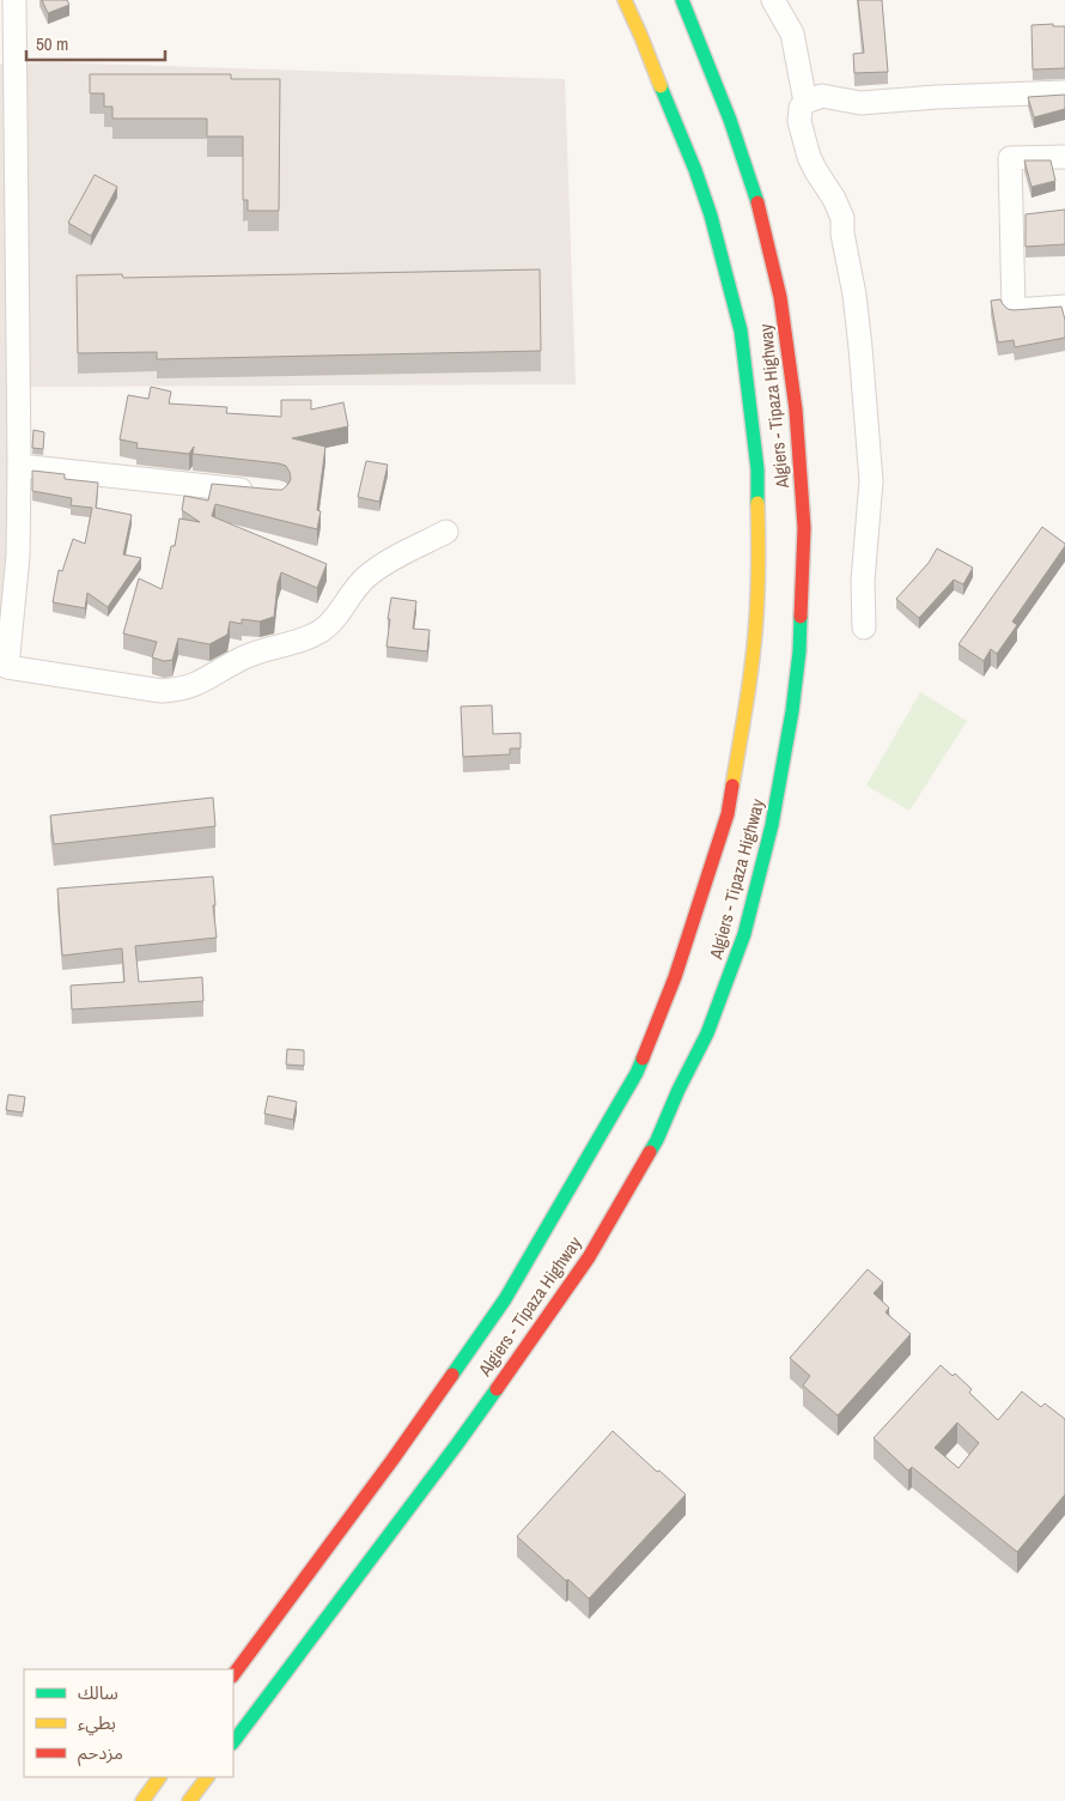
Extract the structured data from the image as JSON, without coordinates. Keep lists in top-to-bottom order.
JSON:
{
  "streets": {
    "highway": ["Algiers - Tipaza Highway"]
  },
  "legend": ["سالك", "بطيء", "مزدحم"],
  "scale_bar": "50 m"
}
